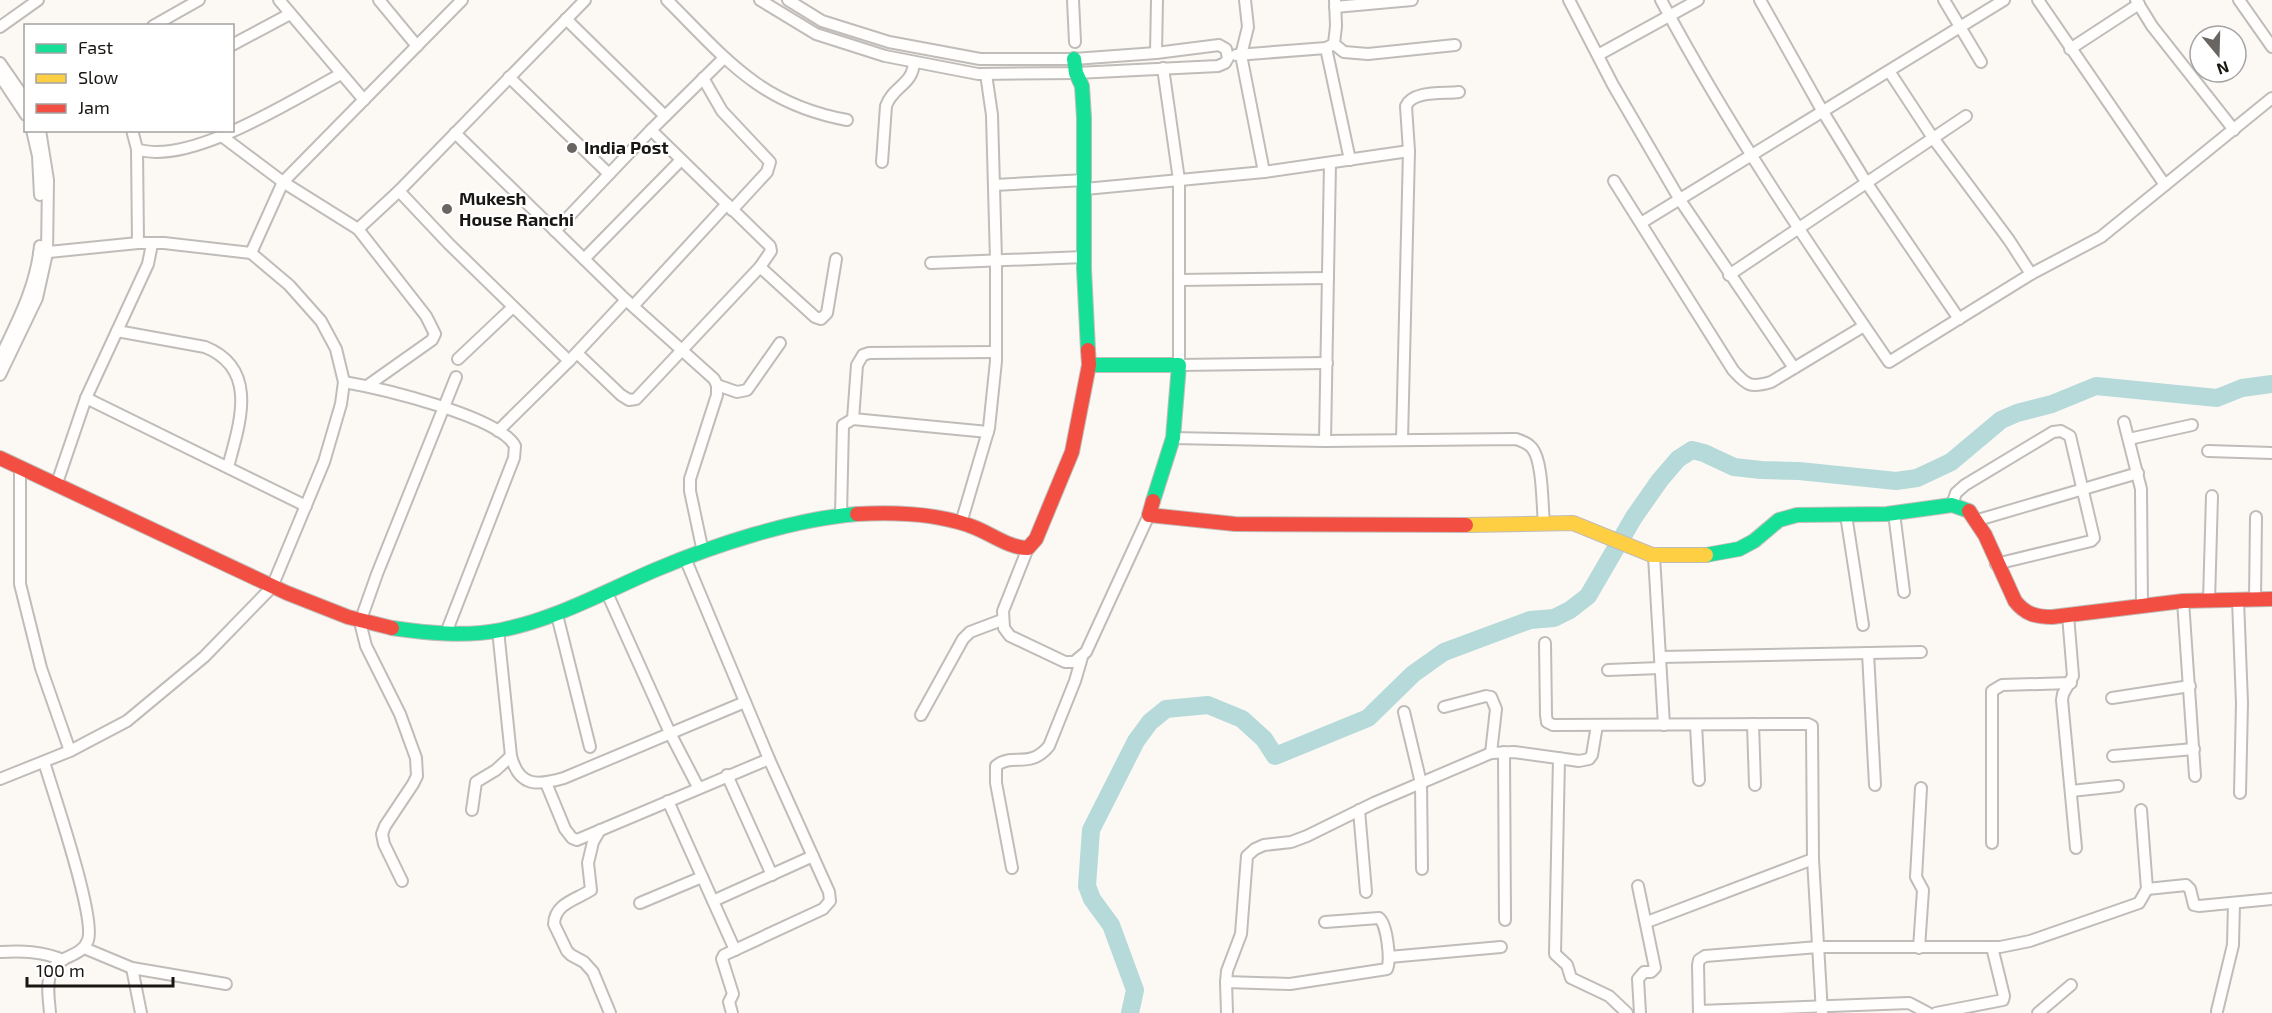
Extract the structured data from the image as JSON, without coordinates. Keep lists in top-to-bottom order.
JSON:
{
  "places": ["India Post", "Mukesh House Ranchi"],
  "legend": ["Fast", "Slow", "Jam"],
  "scale_bar": "100 m",
  "north": "bottom"
}
